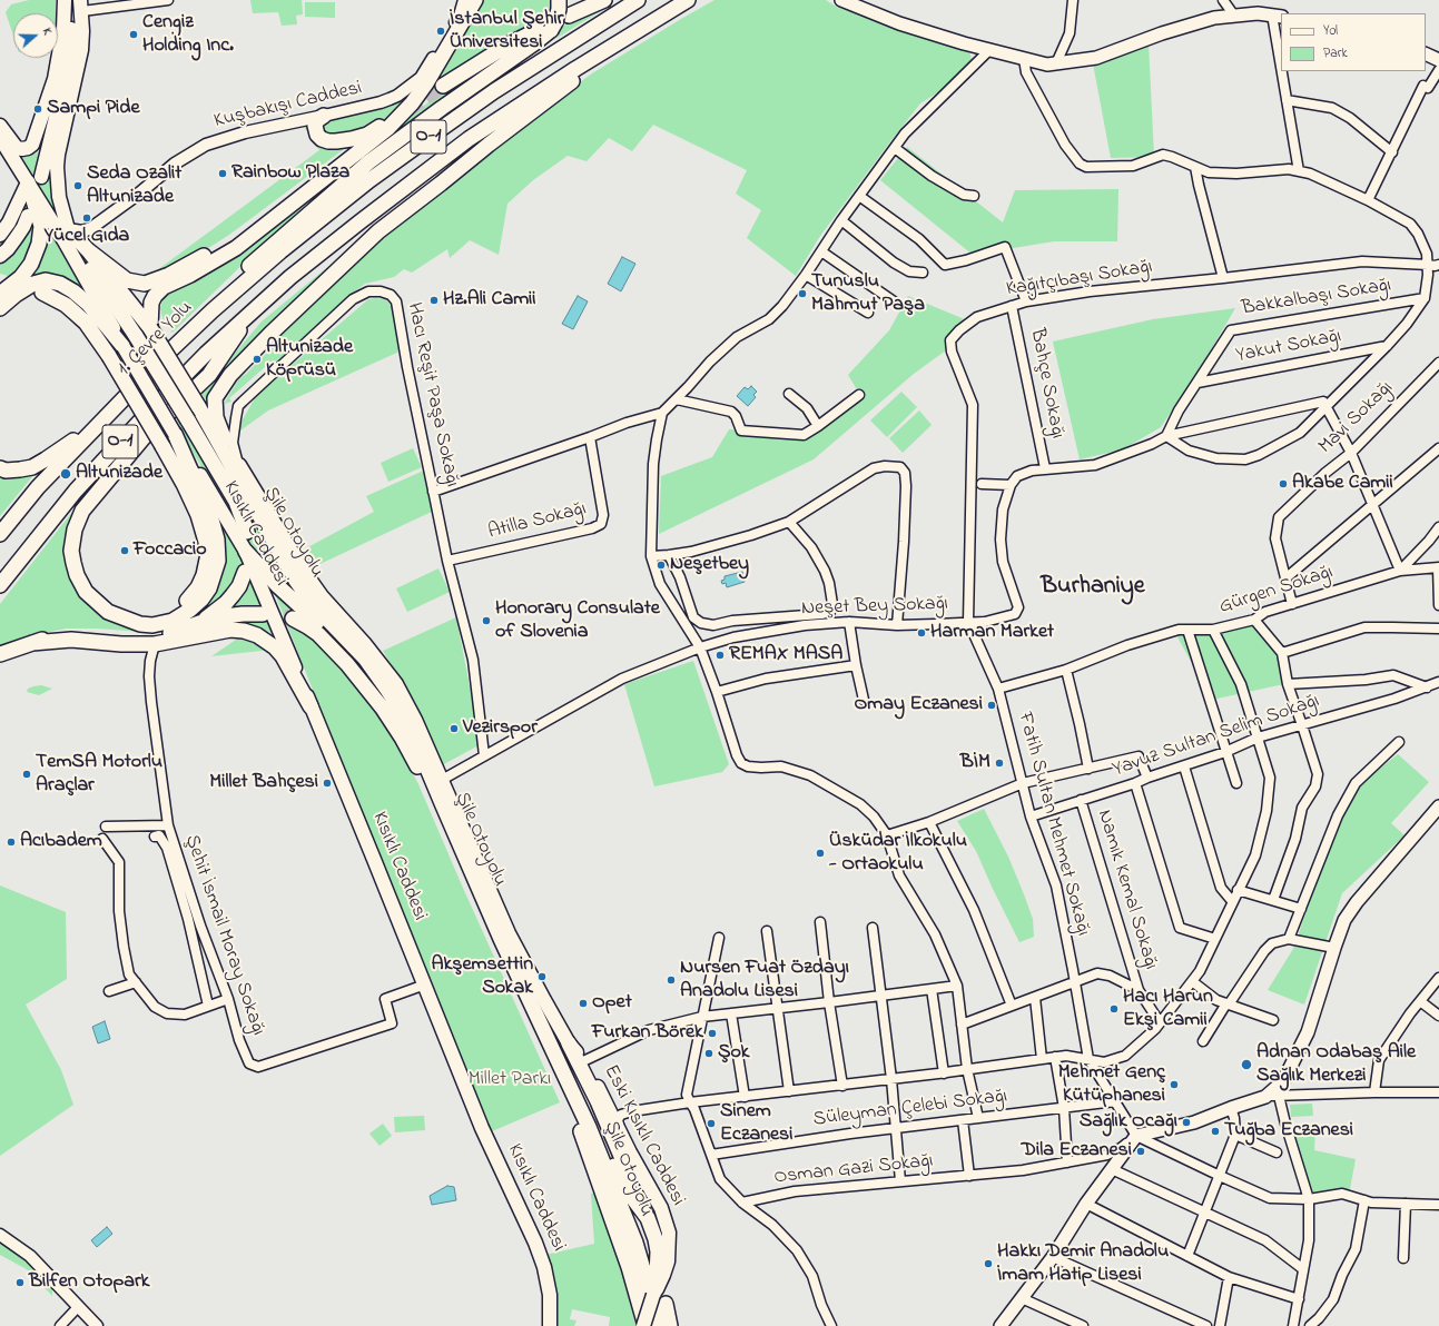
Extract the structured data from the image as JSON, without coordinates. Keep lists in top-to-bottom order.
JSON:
{
  "streets": {
    "highway": ["O-1", "1. Çevre Yolu", "Şile Otoyolu"],
    "main road": ["Kısıklı Caddesi", "Eski Kısıklı Caddesi"],
    "street": [
      "Kuşbakışı Caddesi",
      "Kağıtçıbaşı Sokağı",
      "Bakkalbaşı Sokağı",
      "Yakut Sokağı",
      "Bahçe Sokağı",
      "Hacı Reşit Paşa Sokağı",
      "Mavi Sokağı",
      "Atilla Sokağı",
      "Gürgen Sokağı",
      "Neşet Bey Sokağı",
      "Yavuz Sultan Selim Sokağı",
      "Fatih Sultan Mehmet Sokağı",
      "Namık Kemal Sokağı",
      "Şehit İsmail Moray Sokağı",
      "Süleyman Çelebi Sokağı",
      "Osman Gazi Sokağı"
    ]
  },
  "crossings": [
    ["O-1", "1. Çevre Yolu"],
    ["Kağıtçıbaşı Sokağı", "Bahçe Sokağı"],
    ["Kağıtçıbaşı Sokağı", "Neşet Bey Sokağı"],
    ["Kağıtçıbaşı Sokağı", "Fatih Sultan Mehmet Sokağı"],
    ["Bakkalbaşı Sokağı", "Yakut Sokağı"],
    ["Hacı Reşit Paşa Sokağı", "Atilla Sokağı"],
    ["Hacı Reşit Paşa Sokağı", "Neşet Bey Sokağı"],
    ["Hacı Reşit Paşa Sokağı", "Eski Kısıklı Caddesi"],
    ["Şile Otoyolu", "Kısıklı Caddesi"],
    ["Şile Otoyolu", "Eski Kısıklı Caddesi"],
    ["Kısıklı Caddesi", "Şehit İsmail Moray Sokağı"],
    ["Gürgen Sokağı", "Fatih Sultan Mehmet Sokağı"],
    ["Neşet Bey Sokağı", "Fatih Sultan Mehmet Sokağı"],
    ["Neşet Bey Sokağı", "Eski Kısıklı Caddesi"],
    ["Yavuz Sultan Selim Sokağı", "Fatih Sultan Mehmet Sokağı"],
    ["Yavuz Sultan Selim Sokağı", "Namık Kemal Sokağı"],
    ["Fatih Sultan Mehmet Sokağı", "Namık Kemal Sokağı"],
    ["Fatih Sultan Mehmet Sokağı", "Süleyman Çelebi Sokağı"],
    ["Fatih Sultan Mehmet Sokağı", "Osman Gazi Sokağı"]
  ],
  "districts": ["Burhaniye"],
  "parks": ["Millet Parkı"],
  "places": [
    "İstanbul Şehir Üniversitesi",
    "Cengiz Holding Inc.",
    "Sampi Pide",
    "Rainbow Plaza",
    "Seda Ozalit Altunizade",
    "Yücel Gıda",
    "Tunuslu Mahmut Paşa",
    "Hz.Ali Camii",
    "Altunizade Köprüsü",
    "Altunizade",
    "Akabe Camii",
    "Foccacio",
    "Neşetbey",
    "Honorary Consulate of Slovenia",
    "Harman Market",
    "REMAX MASA",
    "Omay Eczanesi",
    "Vezirspor",
    "BİM",
    "TemSA Motorlu Araçlar",
    "Millet Bahçesi",
    "Acıbadem",
    "Üsküdar İlkokulu - Ortaokulu",
    "Akşemsettin Sokak",
    "Nursen Fuat Özdayı Anadolu Lisesi",
    "Opet",
    "Hacı Harun Ekşi Camii",
    "Furkan Börek",
    "Şok",
    "Adnan Odabaş Aile Sağlık Merkezi",
    "Mehmet Genç Kütüphanesi",
    "Sağlık Ocağı",
    "Sinem Eczanesi",
    "Tuğba Eczanesi",
    "Dila Eczanesi",
    "Hakkı Demir Anadolu İmam Hatip Lisesi",
    "Bilfen Otopark"
  ],
  "legend": ["Yol", "Park"],
  "north": "right"
}
